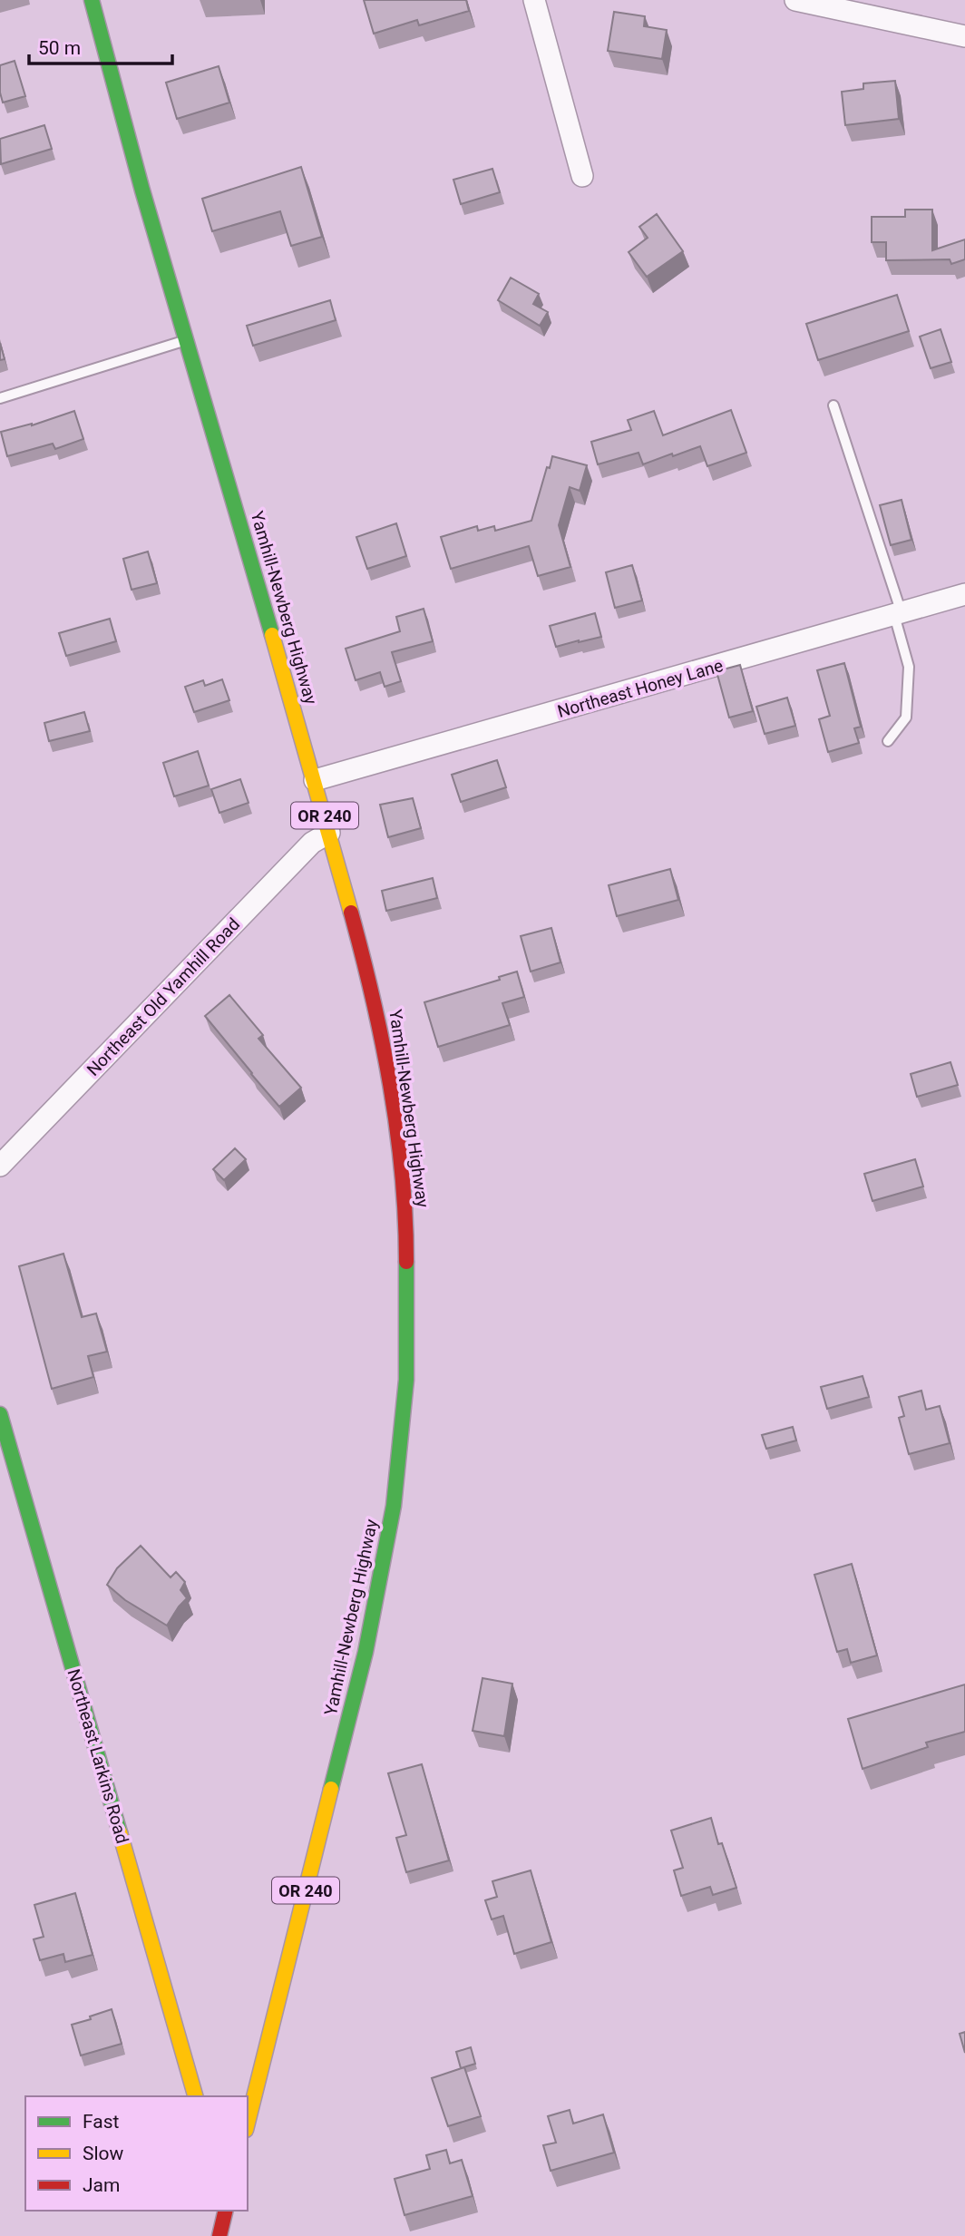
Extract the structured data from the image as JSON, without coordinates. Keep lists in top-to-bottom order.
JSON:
{
  "streets": {
    "main road": ["Yamhill-Newberg Highway", "OR 240", "Northeast Larkins Road"],
    "street": ["Northeast Honey Lane", "Northeast Old Yamhill Road"]
  },
  "crossings": [
    ["Yamhill-Newberg Highway", "Northeast Honey Lane"],
    ["Yamhill-Newberg Highway", "Northeast Old Yamhill Road"]
  ],
  "legend": ["Fast", "Slow", "Jam"],
  "scale_bar": "50 m"
}
